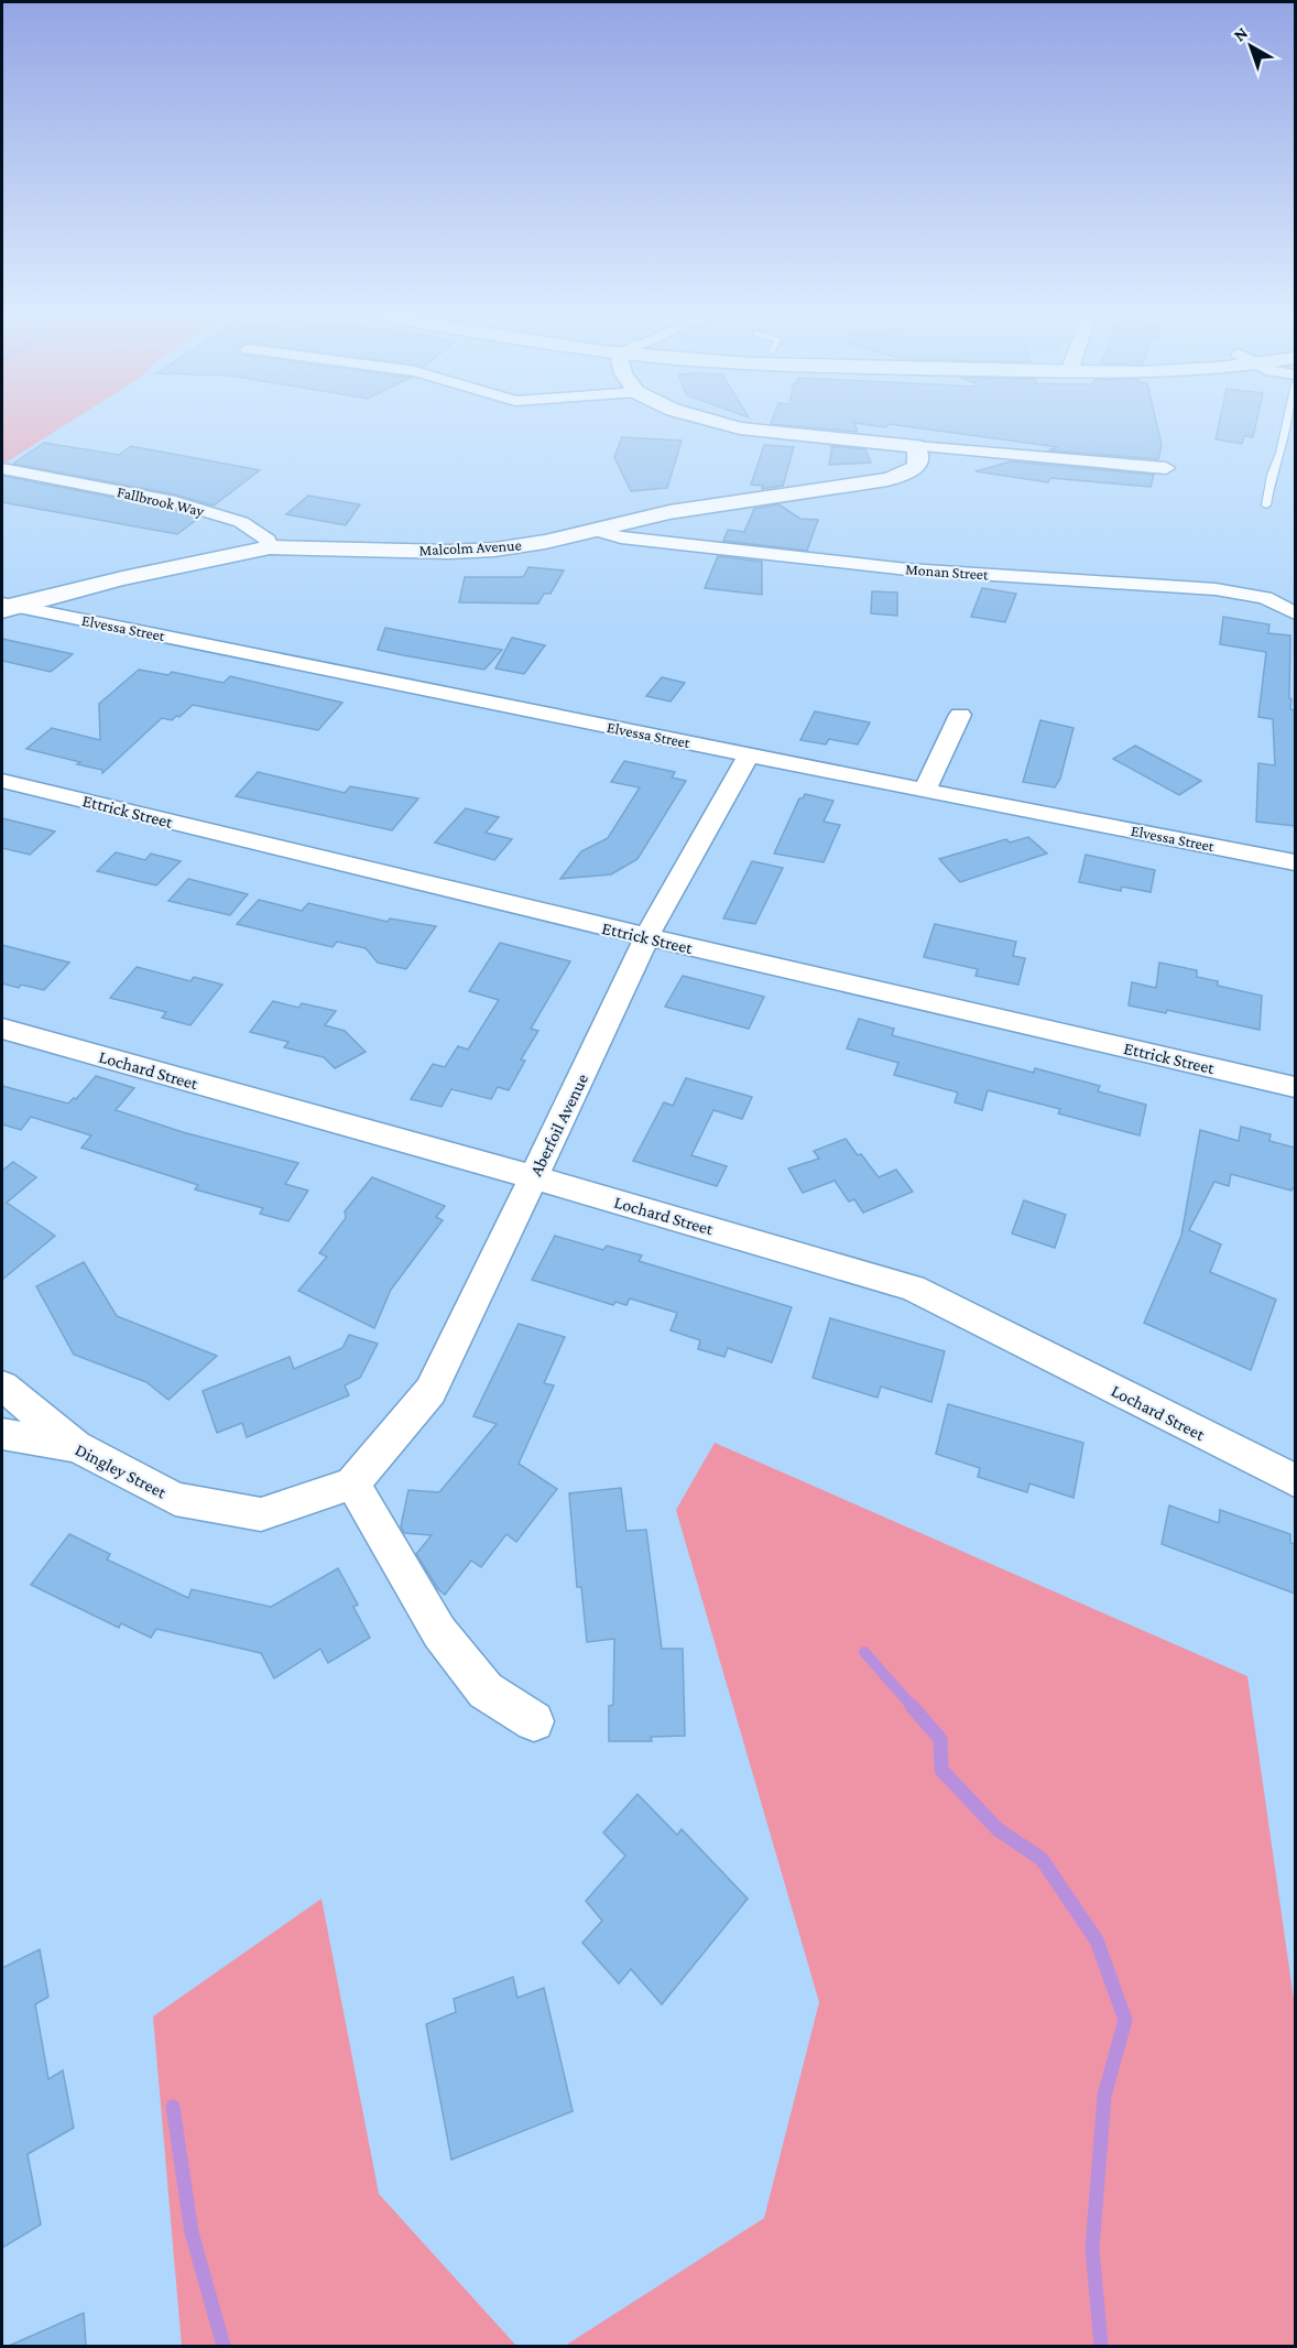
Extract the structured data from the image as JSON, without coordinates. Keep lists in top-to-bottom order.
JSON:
{
  "streets": {
    "main road": ["Malcolm Avenue"],
    "street": [
      "Fallbrook Way",
      "Monan Street",
      "Elvessa Street",
      "Ettrick Street",
      "Lochard Street",
      "Aberfoil Avenue",
      "Dingley Street"
    ]
  },
  "crossings": [
    ["Fallbrook Way", "Malcolm Avenue"],
    ["Malcolm Avenue", "Monan Street"],
    ["Malcolm Avenue", "Elvessa Street"],
    ["Elvessa Street", "Aberfoil Avenue"],
    ["Ettrick Street", "Aberfoil Avenue"],
    ["Lochard Street", "Aberfoil Avenue"],
    ["Aberfoil Avenue", "Dingley Street"]
  ],
  "north": "top left"
}
